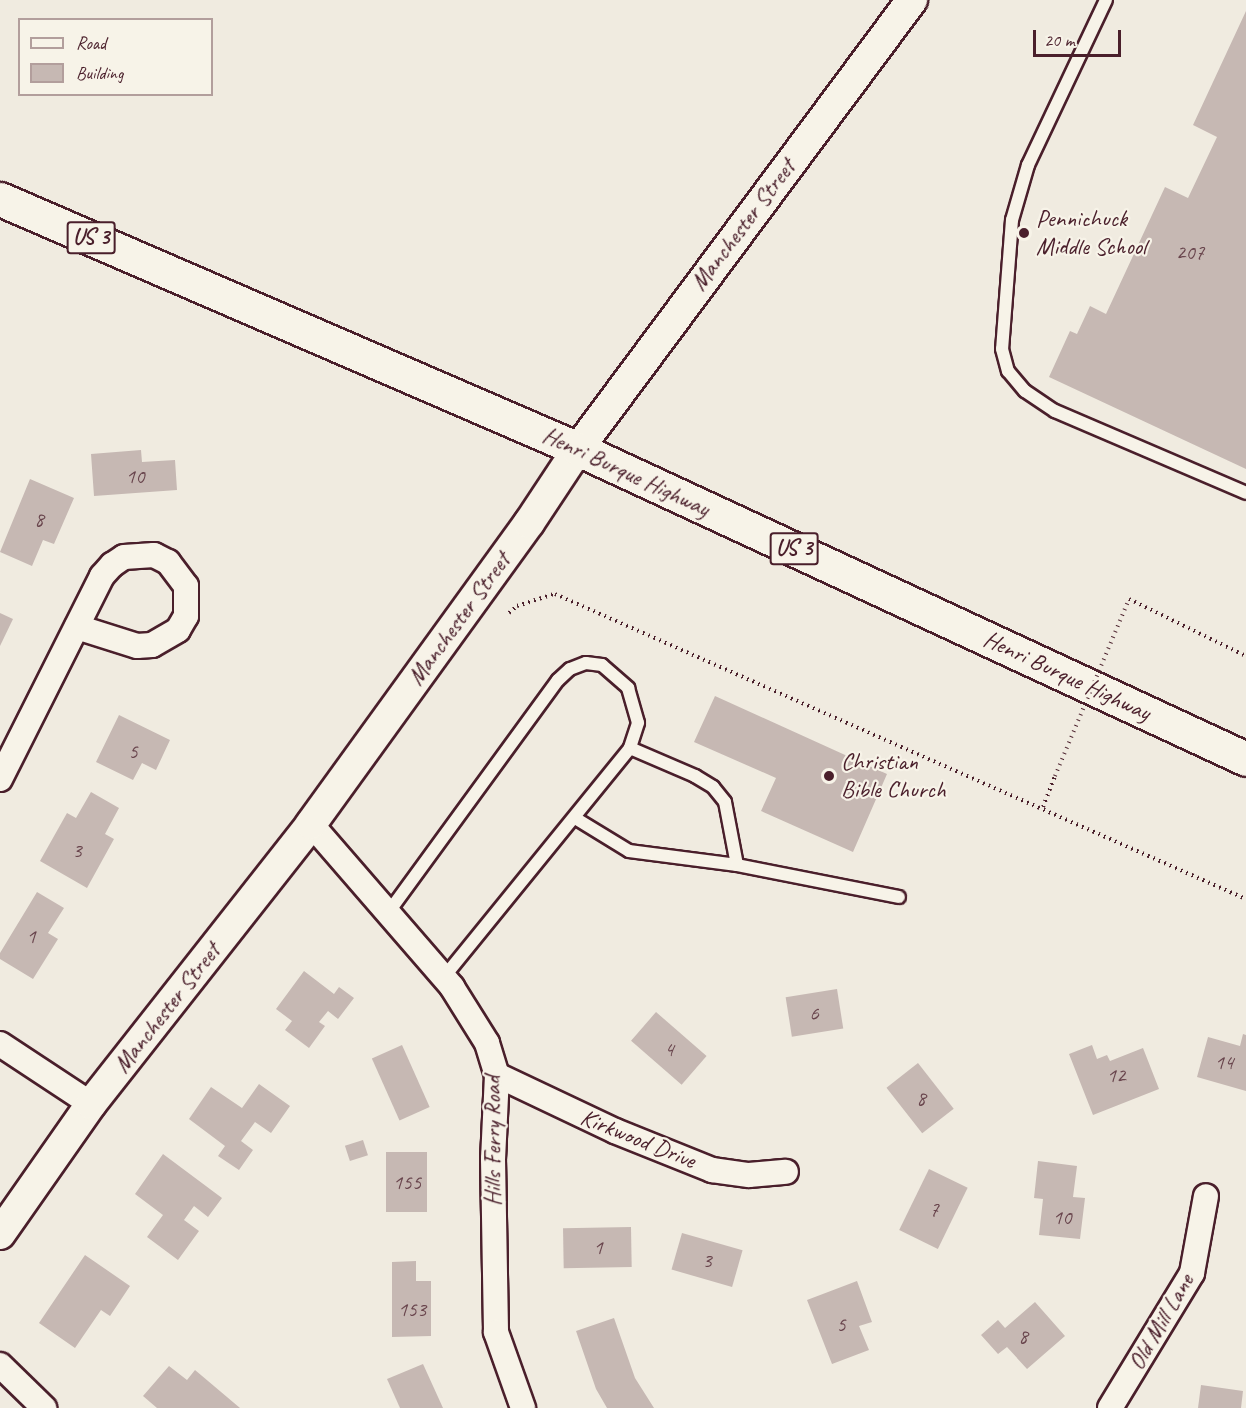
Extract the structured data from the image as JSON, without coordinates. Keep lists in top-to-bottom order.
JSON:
{
  "streets": {
    "main road": ["US 3", "Henri Burque Highway"],
    "street": [
      "Manchester Street",
      "Kirkwood Drive",
      "Hills Ferry Road",
      "Old Mill Lane"
    ]
  },
  "crossings": [
    ["Manchester Street", "Henri Burque Highway"],
    ["Manchester Street", "Hills Ferry Road"],
    ["Kirkwood Drive", "Hills Ferry Road"]
  ],
  "places": ["Pennichuck Middle School", "Christian Bible Church"],
  "house_numbers": [
    "207",
    "10",
    "8",
    "5",
    "3",
    "1",
    "6",
    "4",
    "14",
    "12",
    "8",
    "155",
    "7",
    "10",
    "1",
    "3",
    "153",
    "5",
    "8"
  ],
  "legend": ["Road", "Building"],
  "scale_bar": "20 m"
}
